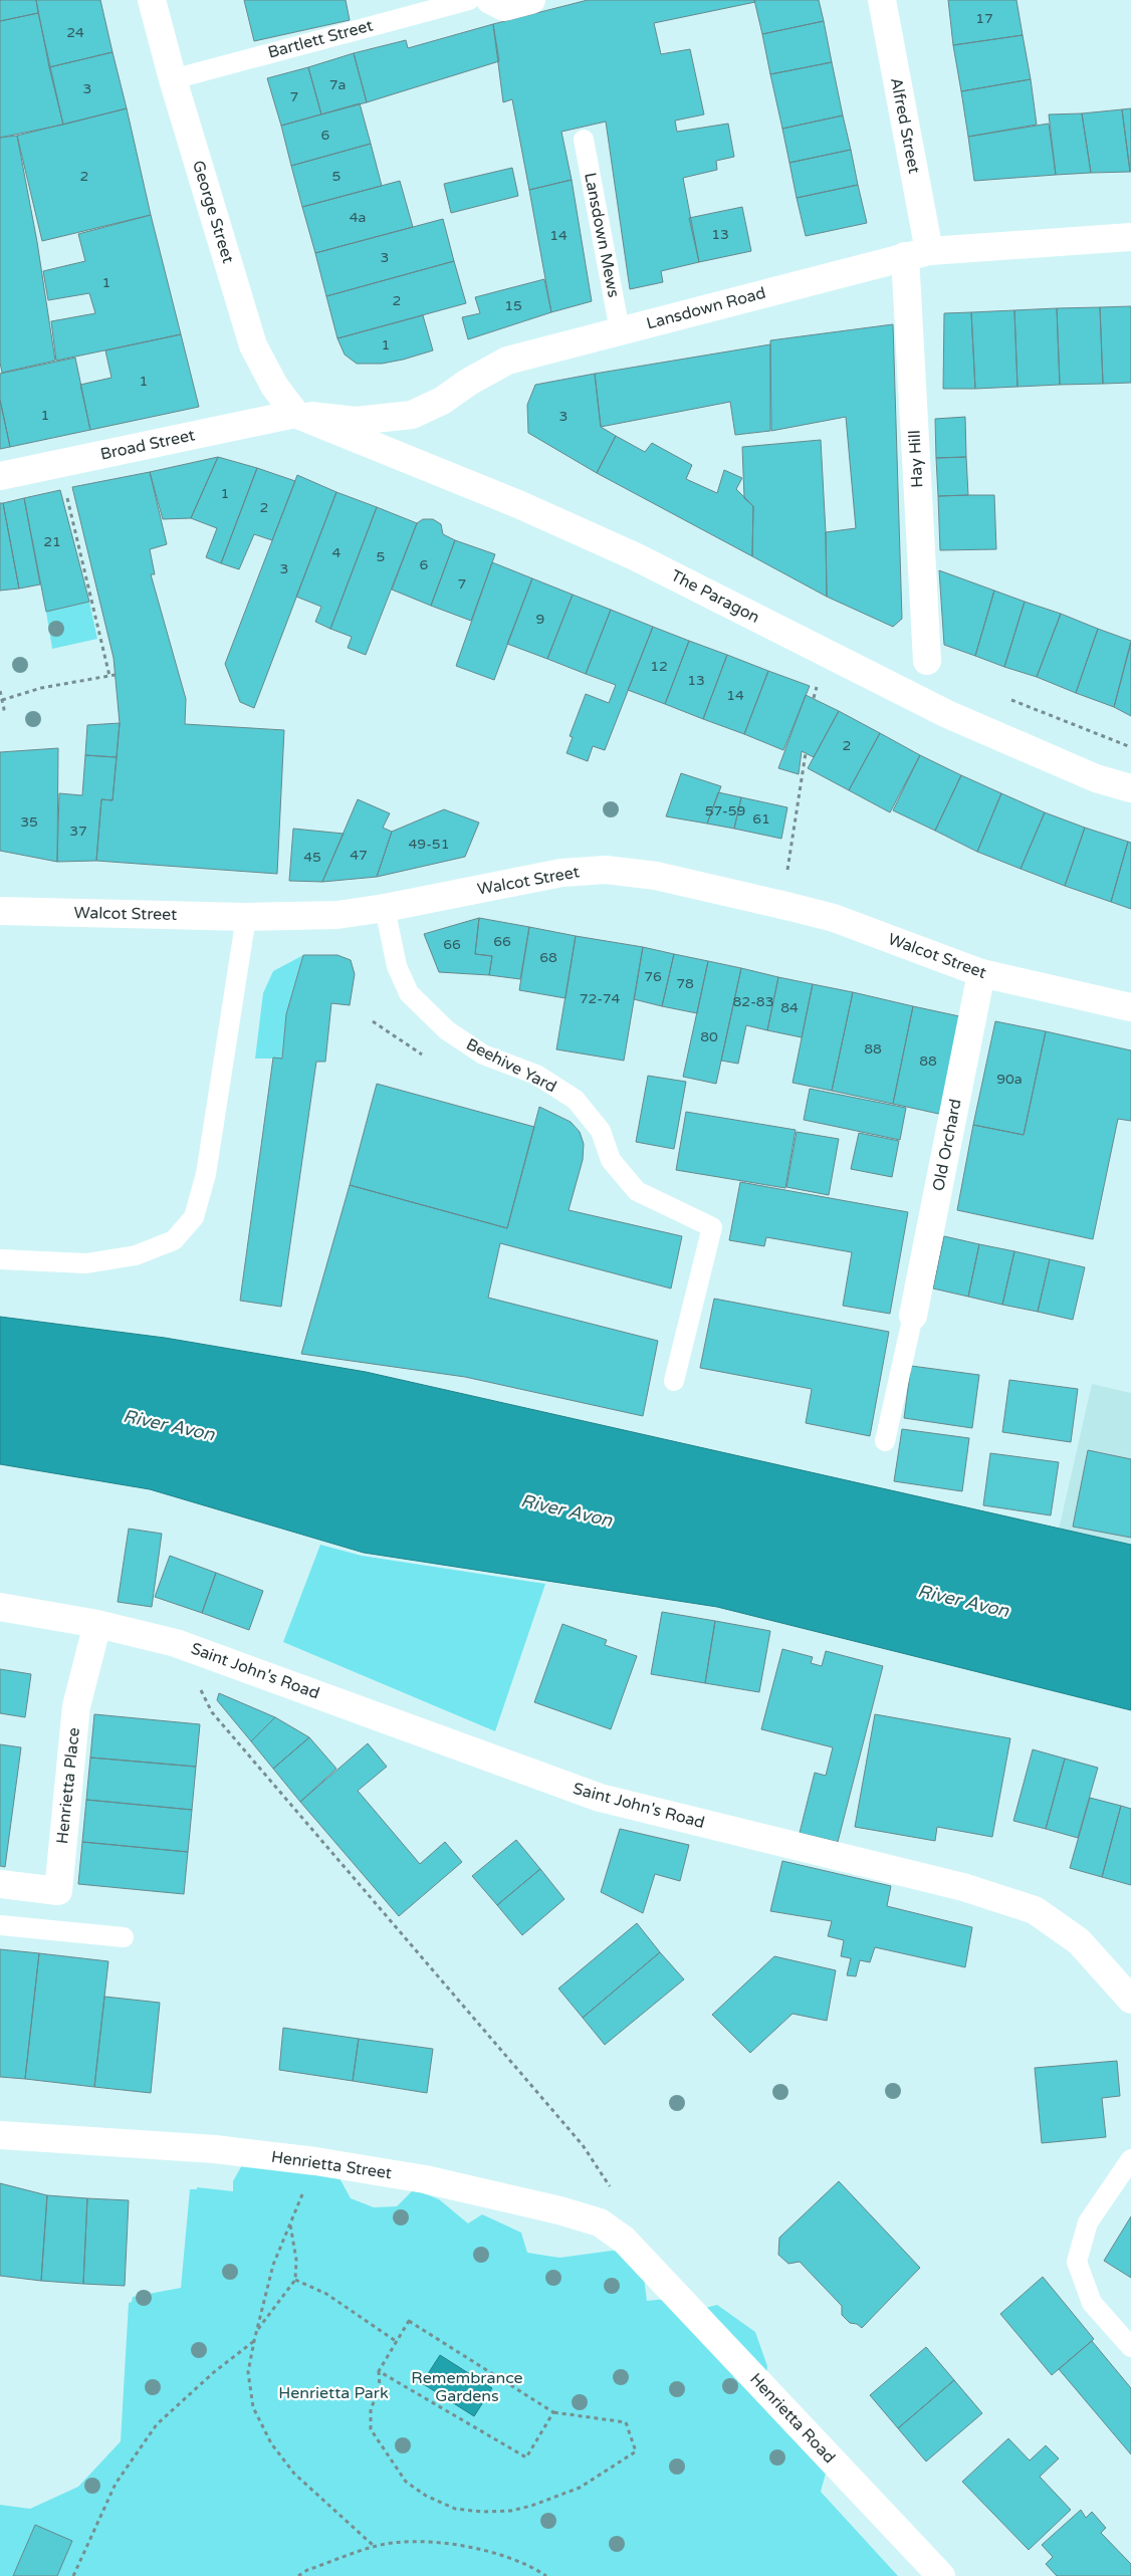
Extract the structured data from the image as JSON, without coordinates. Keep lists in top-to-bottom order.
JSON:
{
  "streets": {
    "street": [
      "Alfred Street",
      "George Street",
      "Lansdown Road",
      "Broad Street",
      "Hay Hill",
      "The Paragon",
      "Walcot Street",
      "Old Orchard",
      "Saint John's Road",
      "Henrietta Place",
      "Henrietta Street",
      "Henrietta Road"
    ],
    "lane": ["Bartlett Street", "Lansdown Mews", "Beehive Yard"]
  },
  "crossings": [
    ["Bartlett Street", "George Street"],
    ["Alfred Street", "Lansdown Road"],
    ["Alfred Street", "Hay Hill"],
    ["George Street", "Lansdown Road"],
    ["George Street", "Broad Street"],
    ["George Street", "The Paragon"],
    ["Lansdown Mews", "Lansdown Road"],
    ["Lansdown Road", "Broad Street"],
    ["Lansdown Road", "Hay Hill"],
    ["Lansdown Road", "The Paragon"],
    ["Broad Street", "The Paragon"],
    ["Walcot Street", "Beehive Yard"],
    ["Walcot Street", "Old Orchard"],
    ["Saint John's Road", "Henrietta Place"],
    ["Henrietta Street", "Henrietta Road"]
  ],
  "water": ["River Avon"],
  "parks": ["Remembrance Gardens", "Henrietta Park"],
  "house_numbers": [
    "17",
    "24",
    "7a",
    "3",
    "7",
    "6",
    "2",
    "5",
    "4a",
    "13",
    "14",
    "3",
    "1",
    "2",
    "15",
    "1",
    "1",
    "1",
    "3",
    "1",
    "2",
    "21",
    "4",
    "5",
    "6",
    "3",
    "7",
    "9",
    "12",
    "13",
    "14",
    "2",
    "57-59",
    "61",
    "35",
    "37",
    "49-51",
    "47",
    "45",
    "66",
    "66",
    "68",
    "76",
    "78",
    "72-74",
    "82-83",
    "84",
    "80",
    "88",
    "88",
    "90a"
  ]
}
